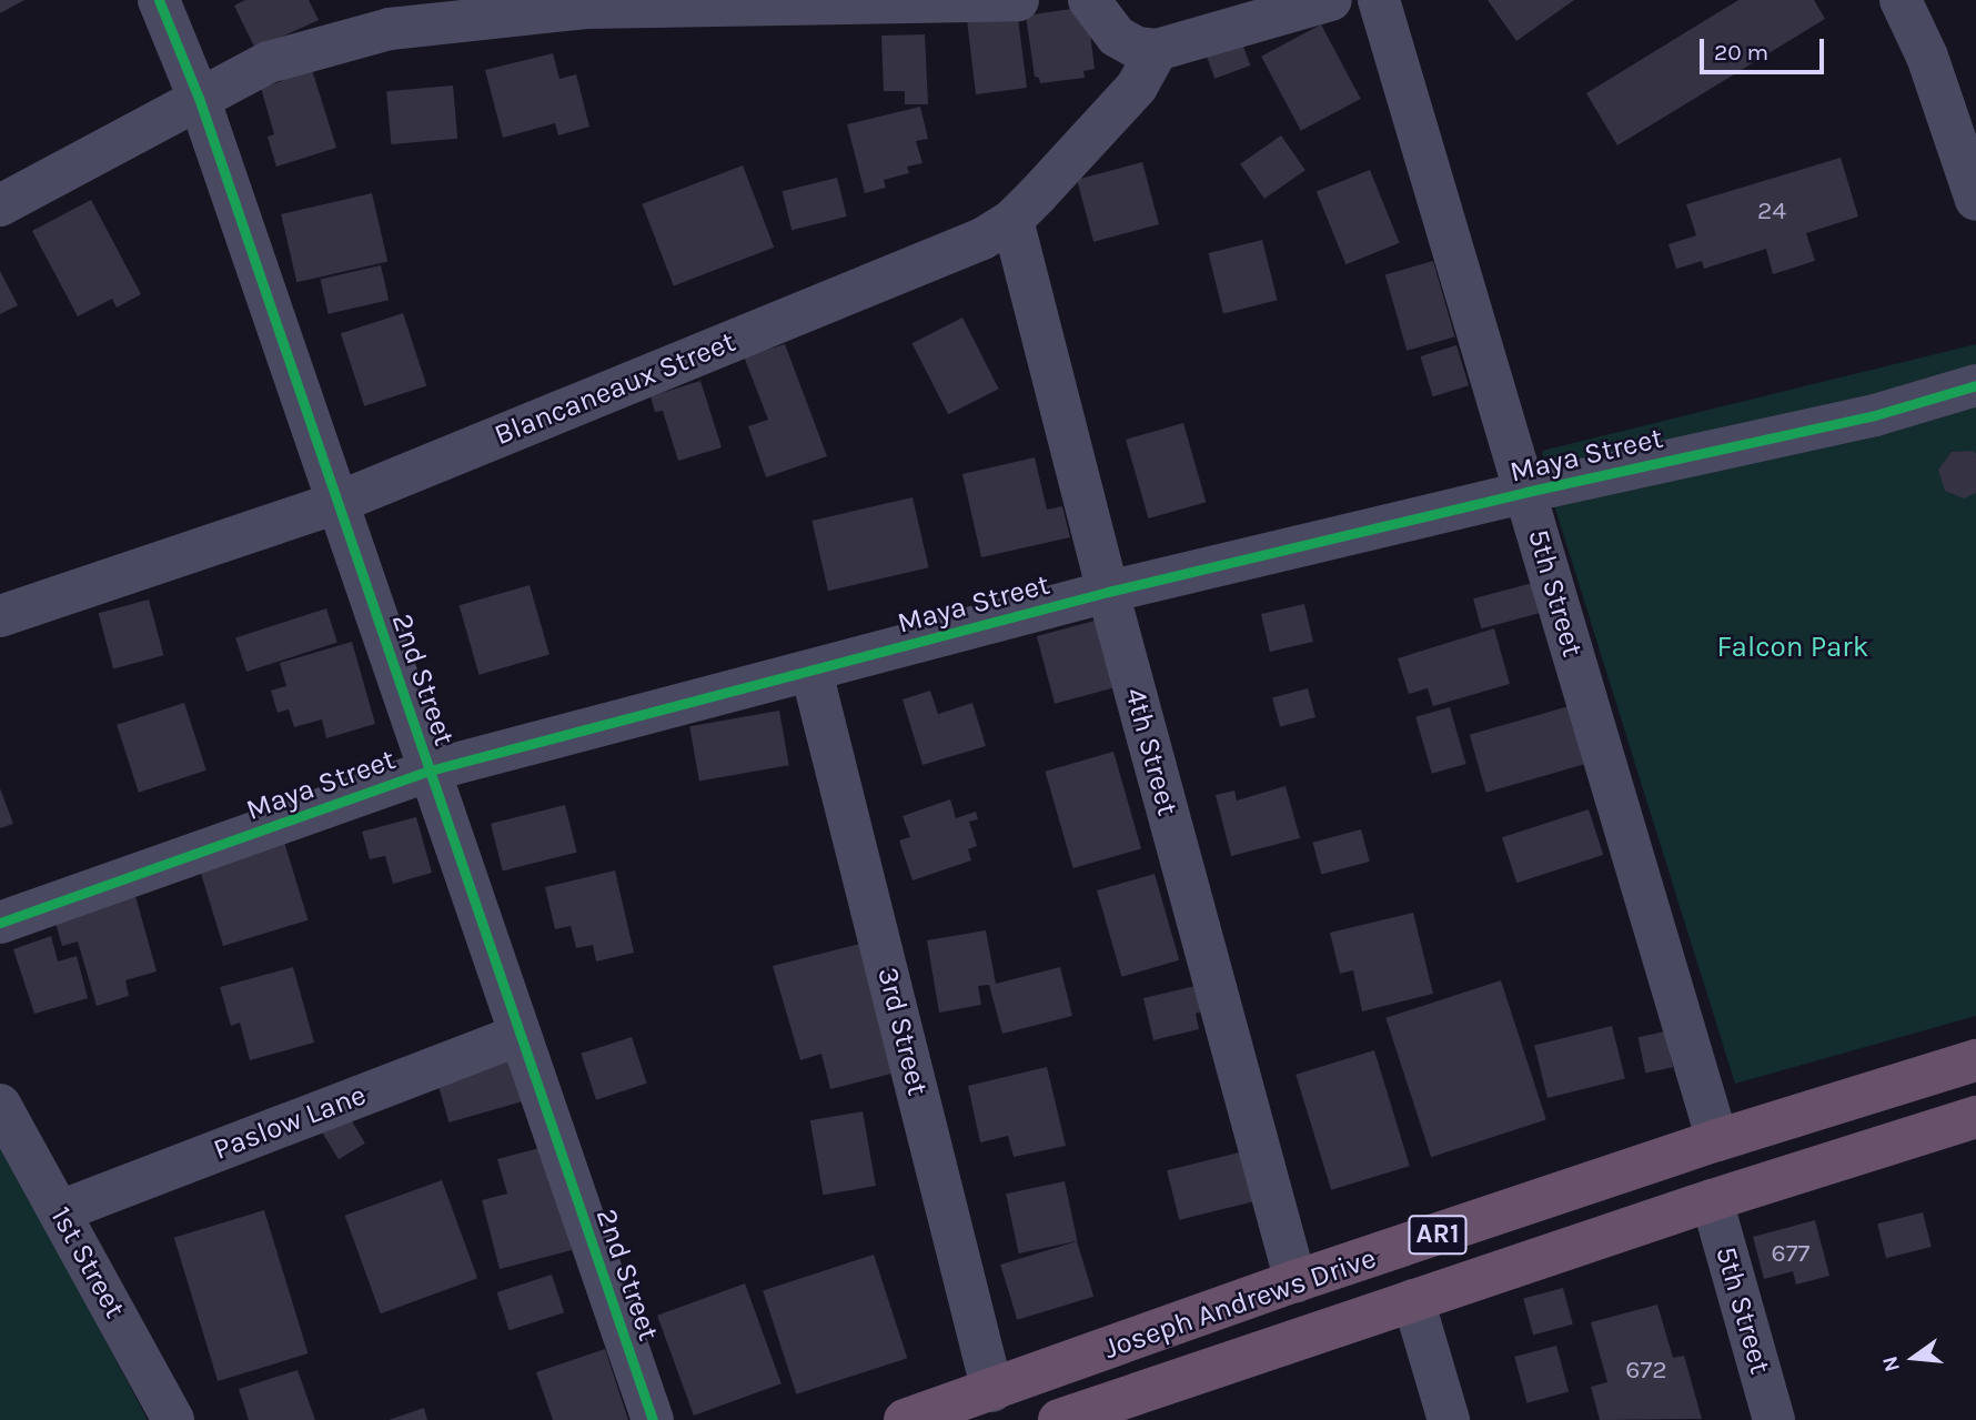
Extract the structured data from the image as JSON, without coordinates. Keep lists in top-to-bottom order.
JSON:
{
  "streets": {
    "highway": ["AR1", "Joseph Andrews Drive"],
    "street": [
      "Blancaneaux Street",
      "Maya Street",
      "5th Street",
      "2nd Street",
      "4th Street",
      "3rd Street",
      "Paslow Lane",
      "1st Street"
    ]
  },
  "crossings": [
    ["Blancaneaux Street", "2nd Street"],
    ["Blancaneaux Street", "4th Street"],
    ["Maya Street", "5th Street"],
    ["Maya Street", "2nd Street"],
    ["Maya Street", "4th Street"],
    ["Maya Street", "3rd Street"],
    ["5th Street", "Joseph Andrews Drive"],
    ["2nd Street", "Paslow Lane"],
    ["4th Street", "Joseph Andrews Drive"],
    ["3rd Street", "Joseph Andrews Drive"],
    ["Paslow Lane", "1st Street"]
  ],
  "parks": ["Falcon Park"],
  "house_numbers": ["24", "677", "672"],
  "scale_bar": "20 m",
  "north": "left"
}
